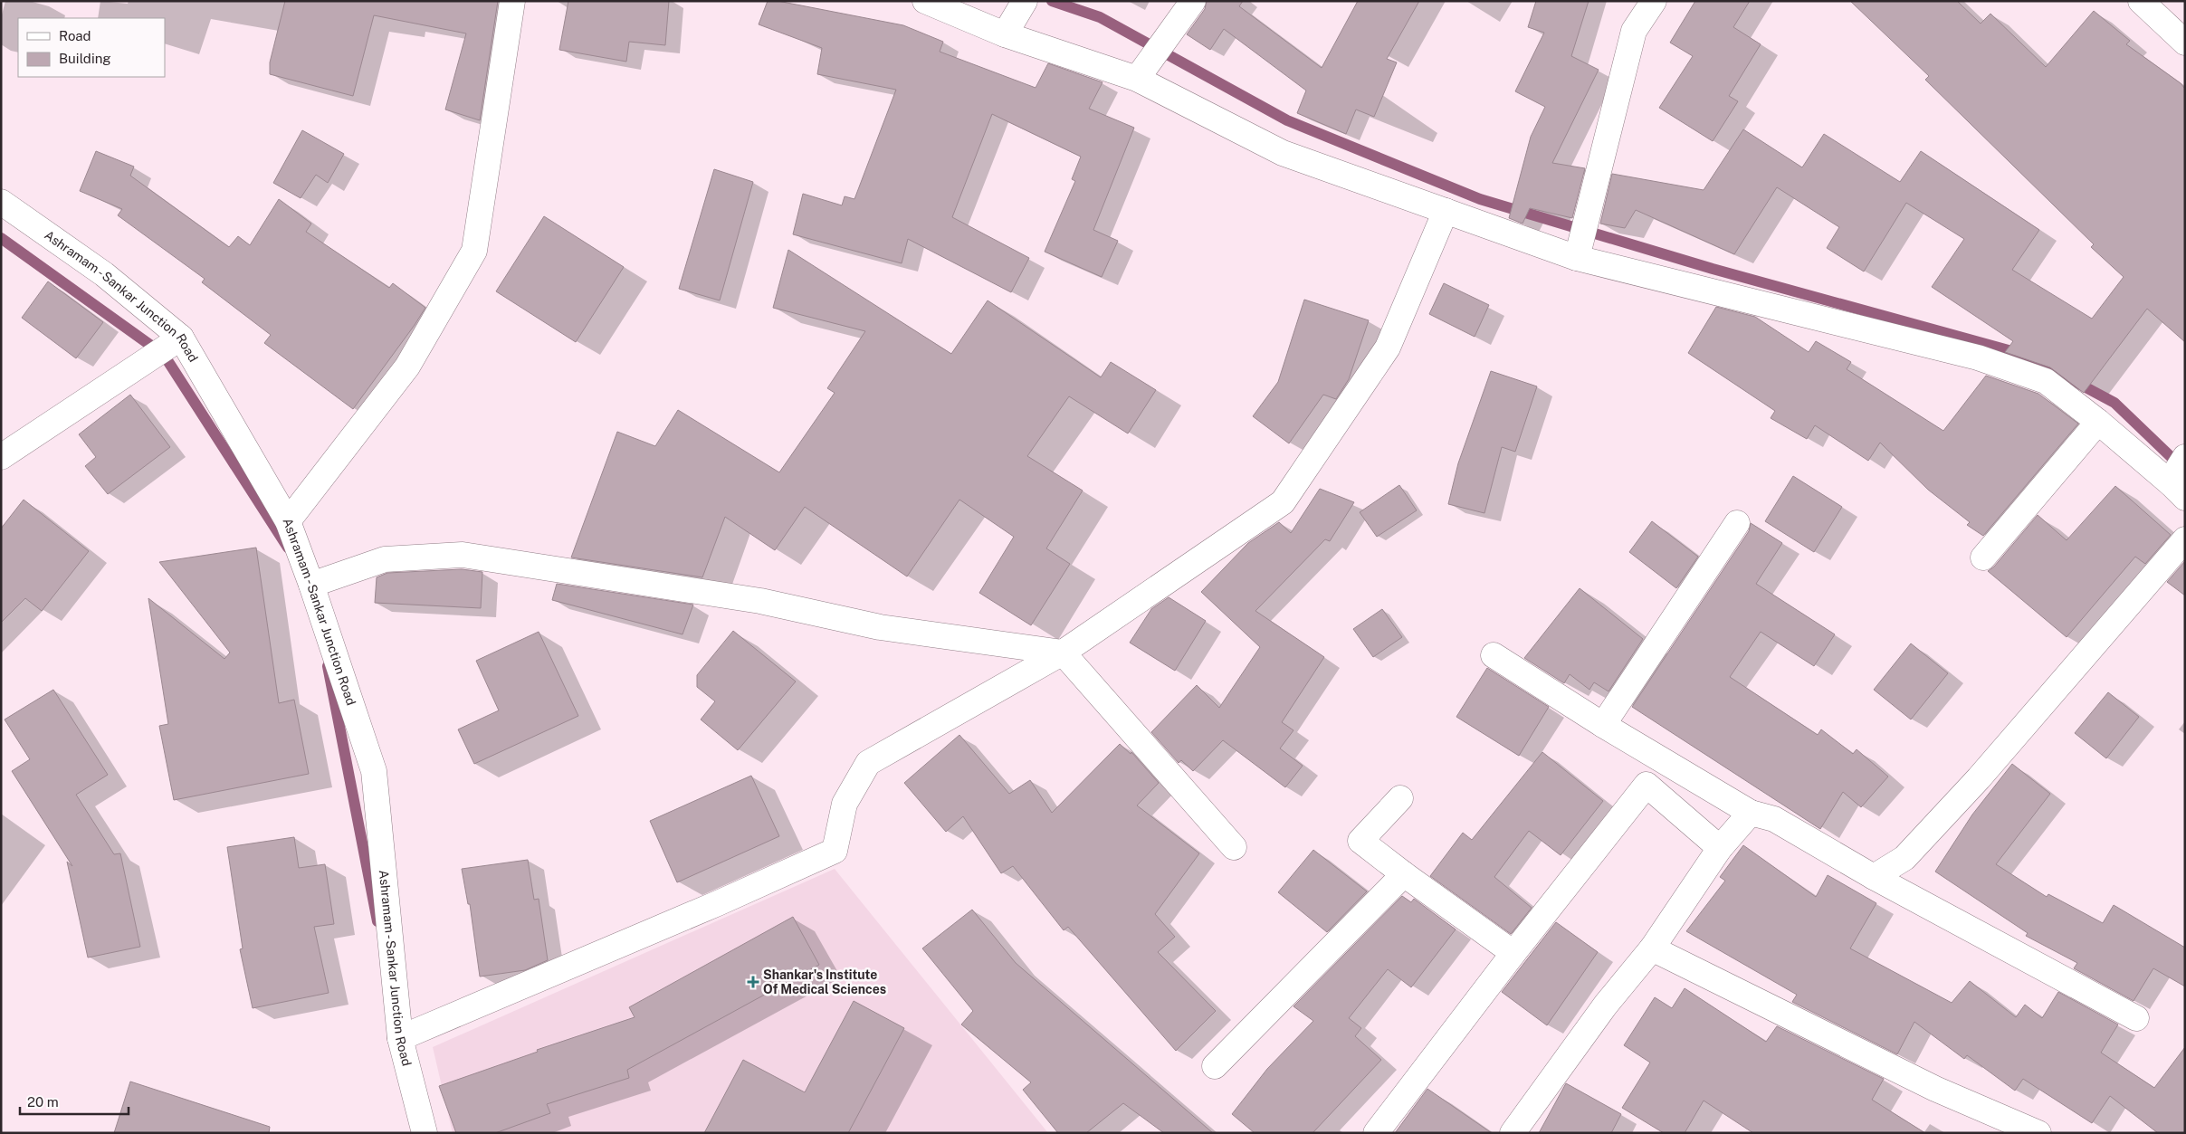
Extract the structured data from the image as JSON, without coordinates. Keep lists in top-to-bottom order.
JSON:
{
  "streets": {
    "street": ["Ashramam - Sankar Junction Road"]
  },
  "places": {
    "health": ["Shankar's Institute Of Medical Sciences"]
  },
  "legend": ["Road", "Building"],
  "scale_bar": "20 m"
}
